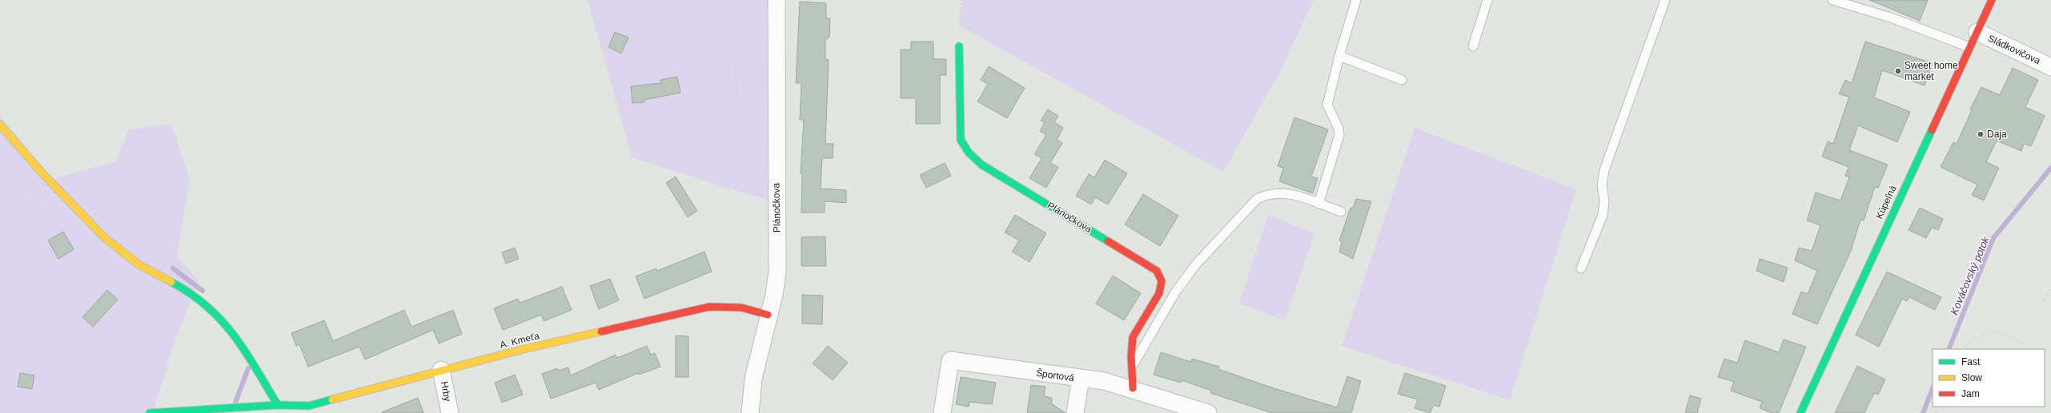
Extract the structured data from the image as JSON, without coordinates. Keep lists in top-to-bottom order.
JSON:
{
  "streets": {
    "street": [
      "Sládkovičova",
      "Kúpeľná",
      "Plánočkova",
      "A. Kmeťa",
      "Športová",
      "Hrby"
    ]
  },
  "crossings": [
    ["Sládkovičova", "Kúpeľná"],
    ["Plánočkova", "A. Kmeťa"],
    ["Plánočkova", "Športová"],
    ["A. Kmeťa", "Hrby"]
  ],
  "water": ["Kováčovský potok"],
  "places": ["Sweet home market", "Daja"],
  "legend": ["Fast", "Slow", "Jam"]
}
